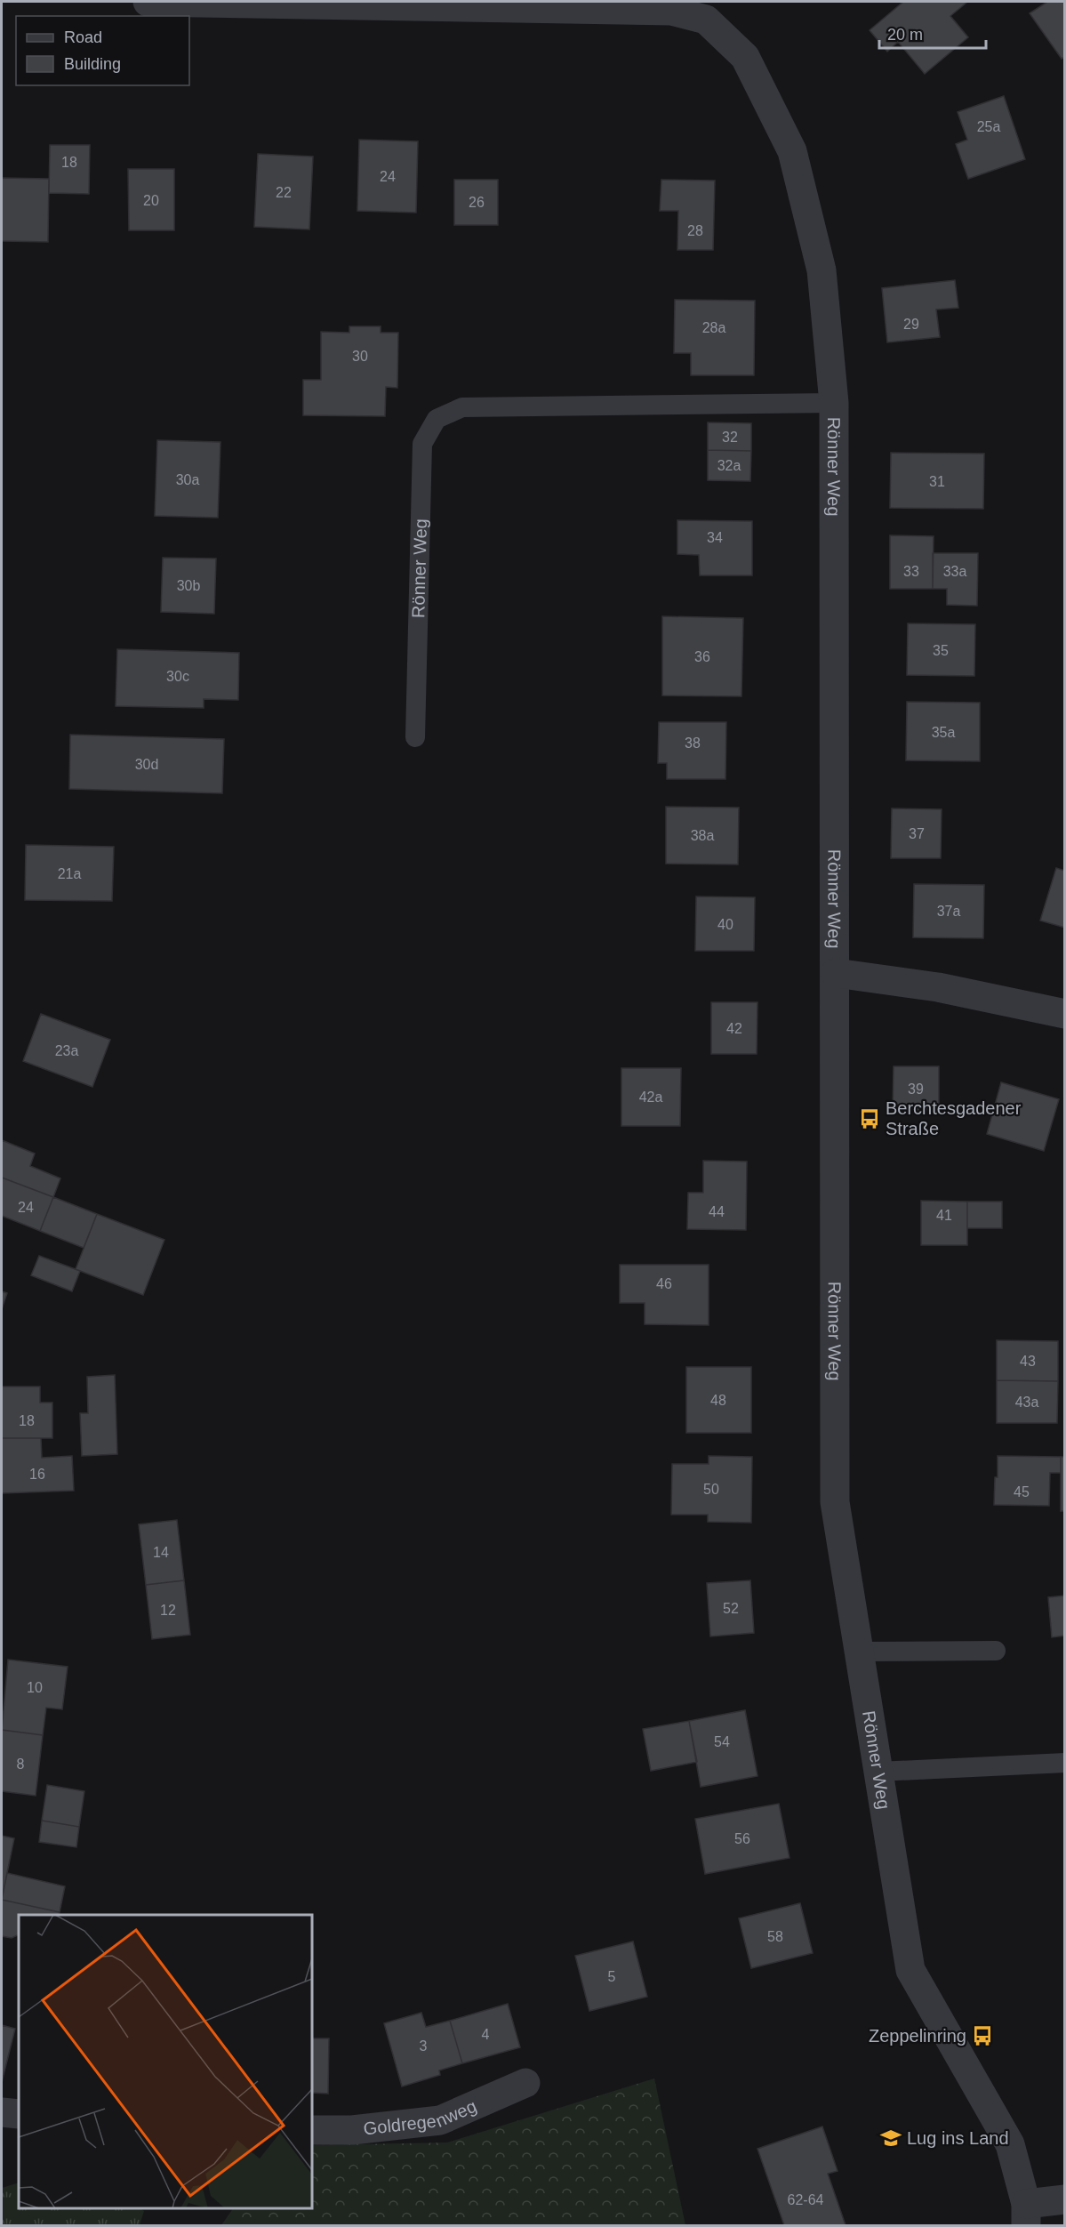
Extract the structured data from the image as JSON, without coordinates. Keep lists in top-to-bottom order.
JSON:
{
  "streets": {
    "street": ["Rönner Weg", "Goldregenweg"]
  },
  "places": {
    "bus stop": ["Berchtesgadener Straße", "Zeppelinring"],
    "school or university": ["Lug ins Land"]
  },
  "house_numbers": [
    "25a",
    "18",
    "24",
    "22",
    "20",
    "26",
    "28",
    "29",
    "28a",
    "30",
    "32",
    "32a",
    "30a",
    "31",
    "34",
    "33",
    "33a",
    "30b",
    "35",
    "36",
    "30c",
    "35a",
    "38",
    "30d",
    "37",
    "38a",
    "21a",
    "37a",
    "40",
    "42",
    "23a",
    "39",
    "42a",
    "24",
    "44",
    "41",
    "46",
    "43",
    "48",
    "43a",
    "18",
    "16",
    "50",
    "45",
    "14",
    "52",
    "12",
    "10",
    "54",
    "8",
    "56",
    "58",
    "5",
    "4",
    "3",
    "62-64"
  ],
  "legend": ["Road", "Building"],
  "scale_bar": "20 m"
}
